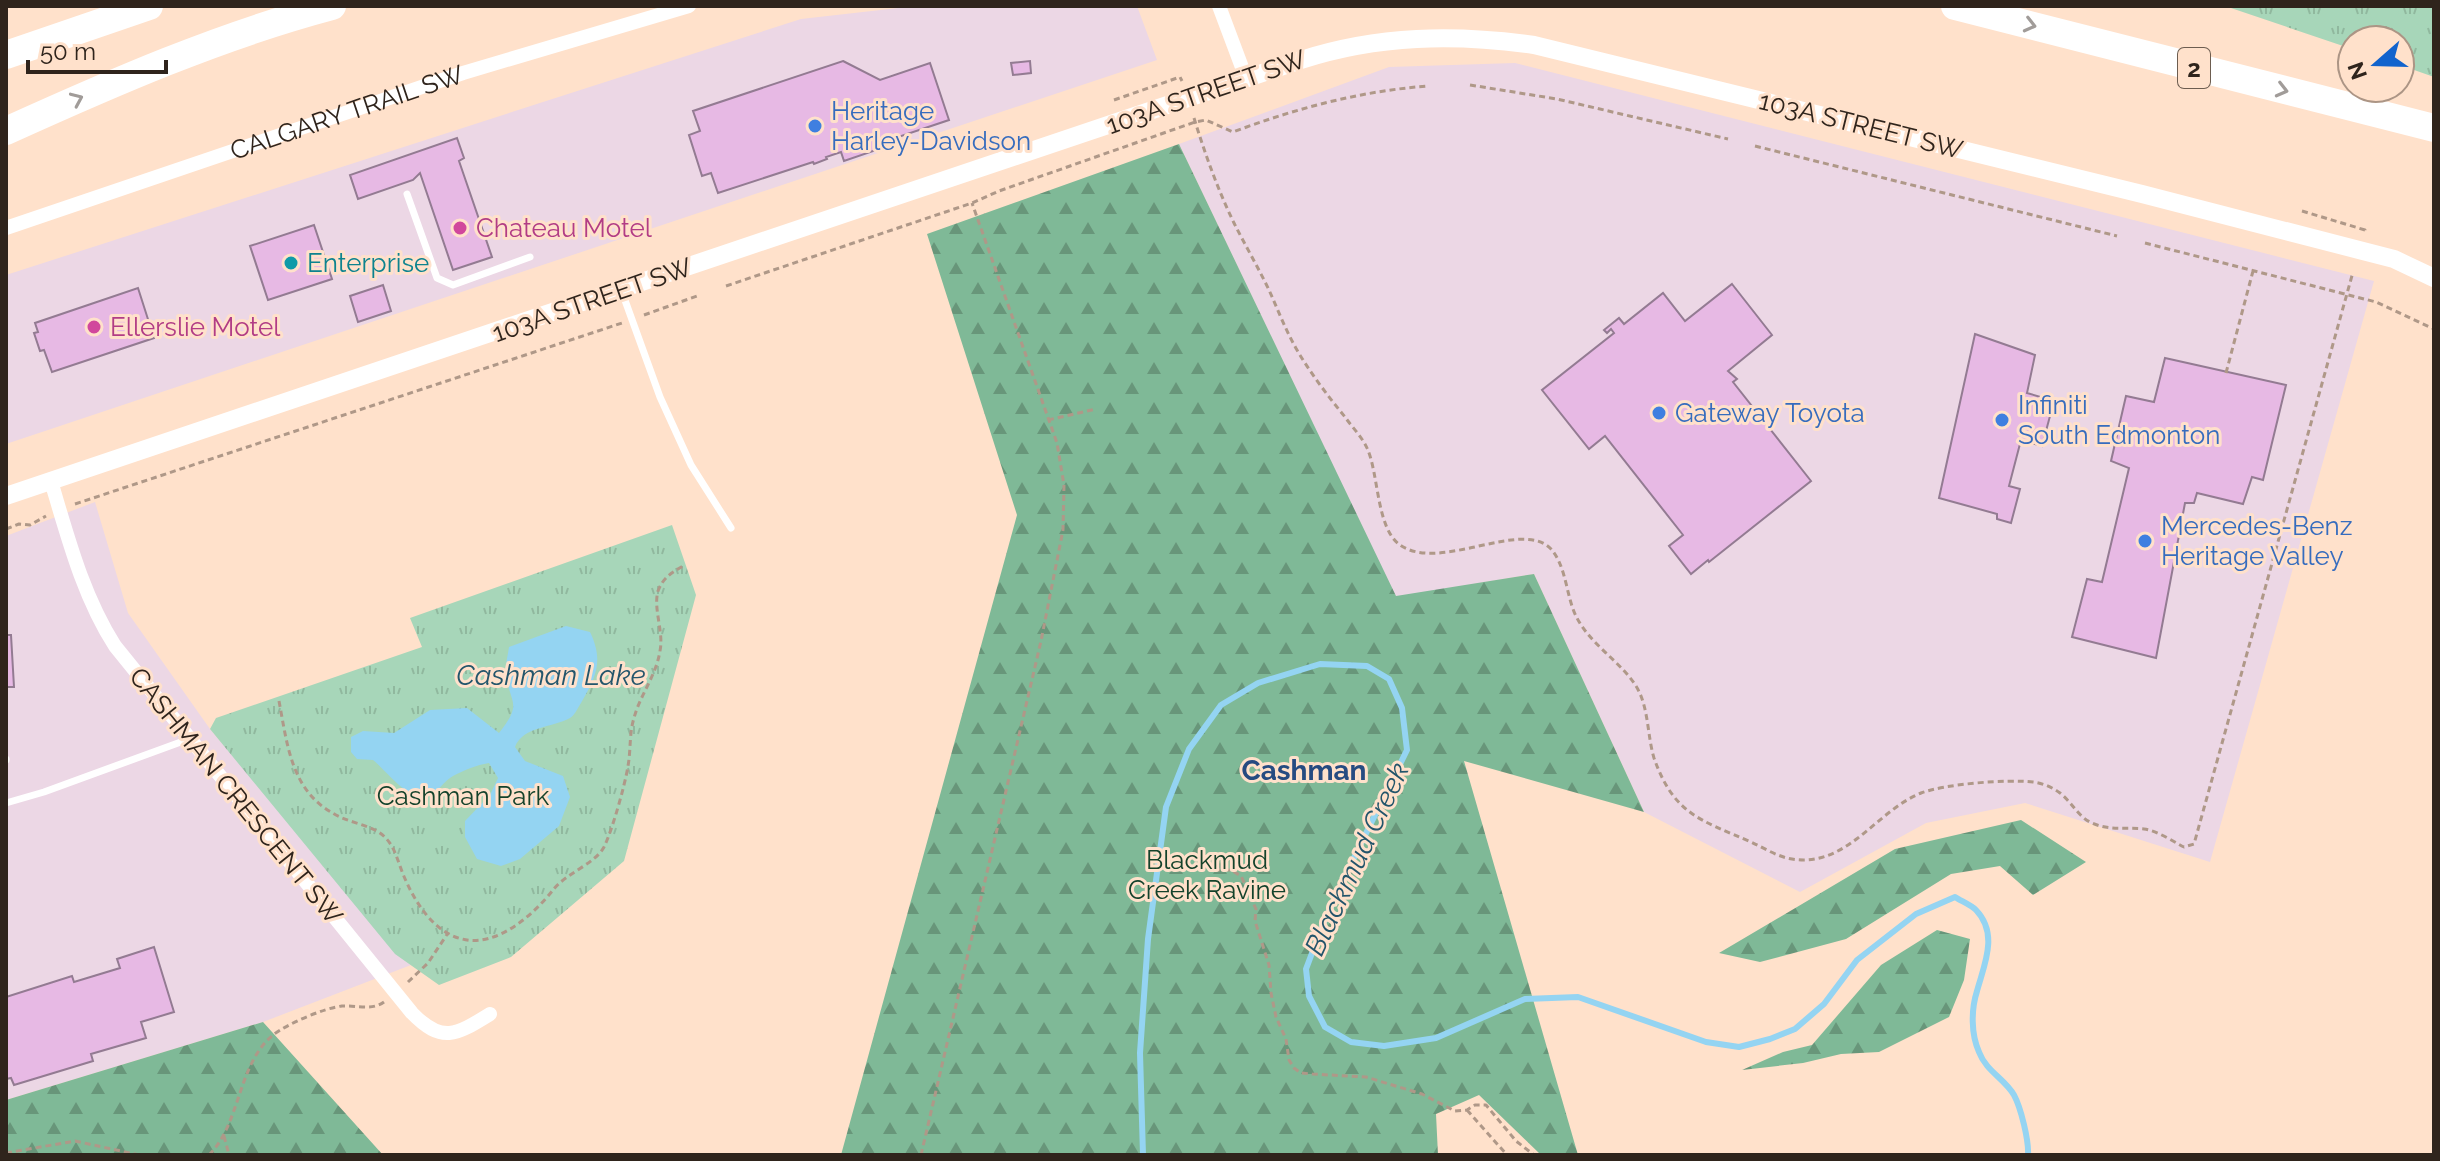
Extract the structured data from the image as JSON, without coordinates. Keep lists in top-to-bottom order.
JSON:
{
  "streets": {
    "highway": ["2"],
    "street": ["103A STREET SW", "CALGARY TRAIL SW", "CASHMAN CRESCENT SW"]
  },
  "crossings": [
    ["103A STREET SW", "CASHMAN CRESCENT SW"]
  ],
  "districts": ["Cashman"],
  "water": ["Cashman Lake", "Blackmud Creek"],
  "parks": ["Cashman Park", "Blackmud Creek Ravine"],
  "places": [
    "Heritage Harley-Davidson",
    "Chateau Motel",
    "Enterprise",
    "Ellerslie Motel",
    "Gateway Toyota",
    "Infiniti South Edmonton",
    "Mercedes-Benz Heritage Valley"
  ],
  "scale_bar": "50 m",
  "north": "left"
}
